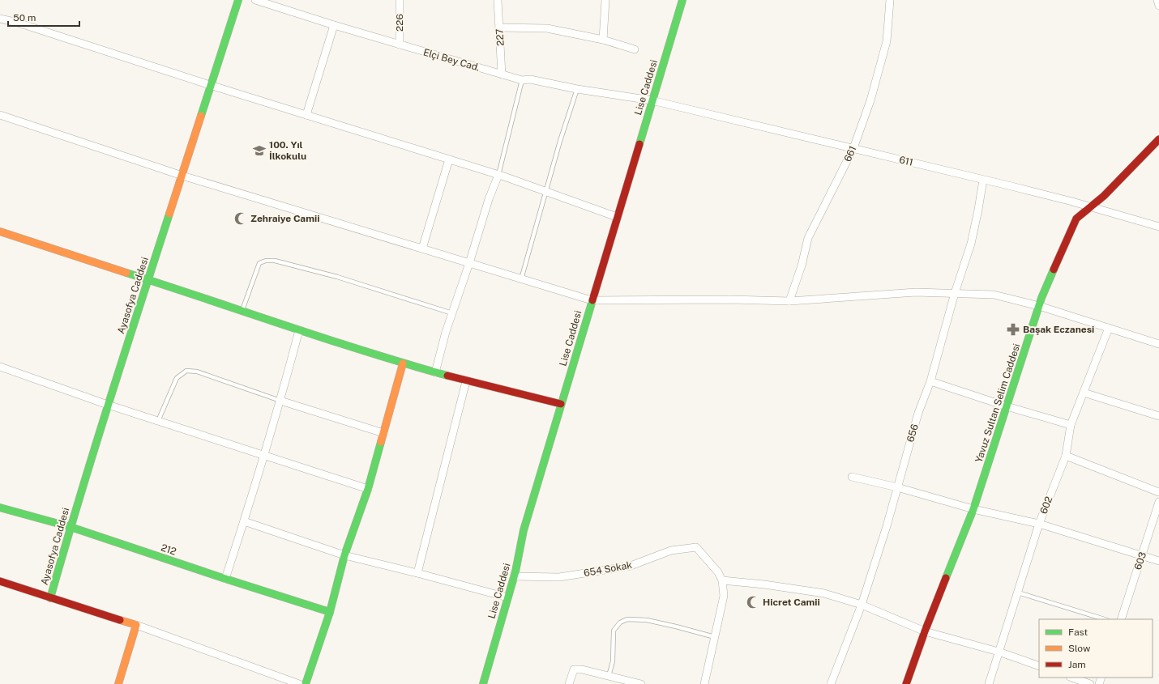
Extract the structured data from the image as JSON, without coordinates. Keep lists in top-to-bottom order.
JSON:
{
  "streets": {
    "street": [
      "226",
      "227",
      "Elçi Bey Cad.",
      "Lise Caddesi",
      "661",
      "611",
      "Ayasofya Caddesi",
      "Yavuz Sultan Selim Caddesi",
      "656",
      "602",
      "212",
      "603",
      "654 Sokak"
    ]
  },
  "crossings": [
    ["226", "Elçi Bey Cad."],
    ["227", "Elçi Bey Cad."],
    ["Elçi Bey Cad.", "Lise Caddesi"],
    ["Elçi Bey Cad.", "611"],
    ["Lise Caddesi", "611"],
    ["Lise Caddesi", "654 Sokak"],
    ["661", "611"],
    ["611", "Yavuz Sultan Selim Caddesi"],
    ["611", "656"],
    ["Ayasofya Caddesi", "212"]
  ],
  "places": {
    "school or university": ["100. Yıl İlkokulu"],
    "mosque": ["Zehraiye Camii", "Hicret Camii"],
    "pharmacy": ["Başak Eczanesi"]
  },
  "legend": ["Fast", "Slow", "Jam"],
  "scale_bar": "50 m"
}
